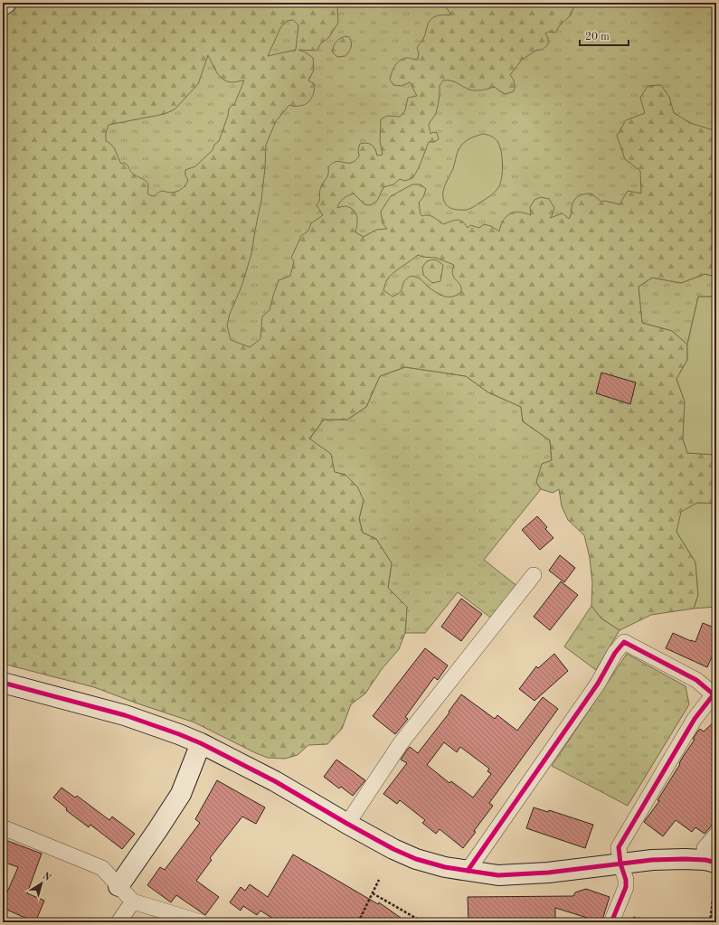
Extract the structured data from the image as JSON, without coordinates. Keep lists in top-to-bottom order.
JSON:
{
  "scale_bar": "20 m",
  "north": "top right"
}
